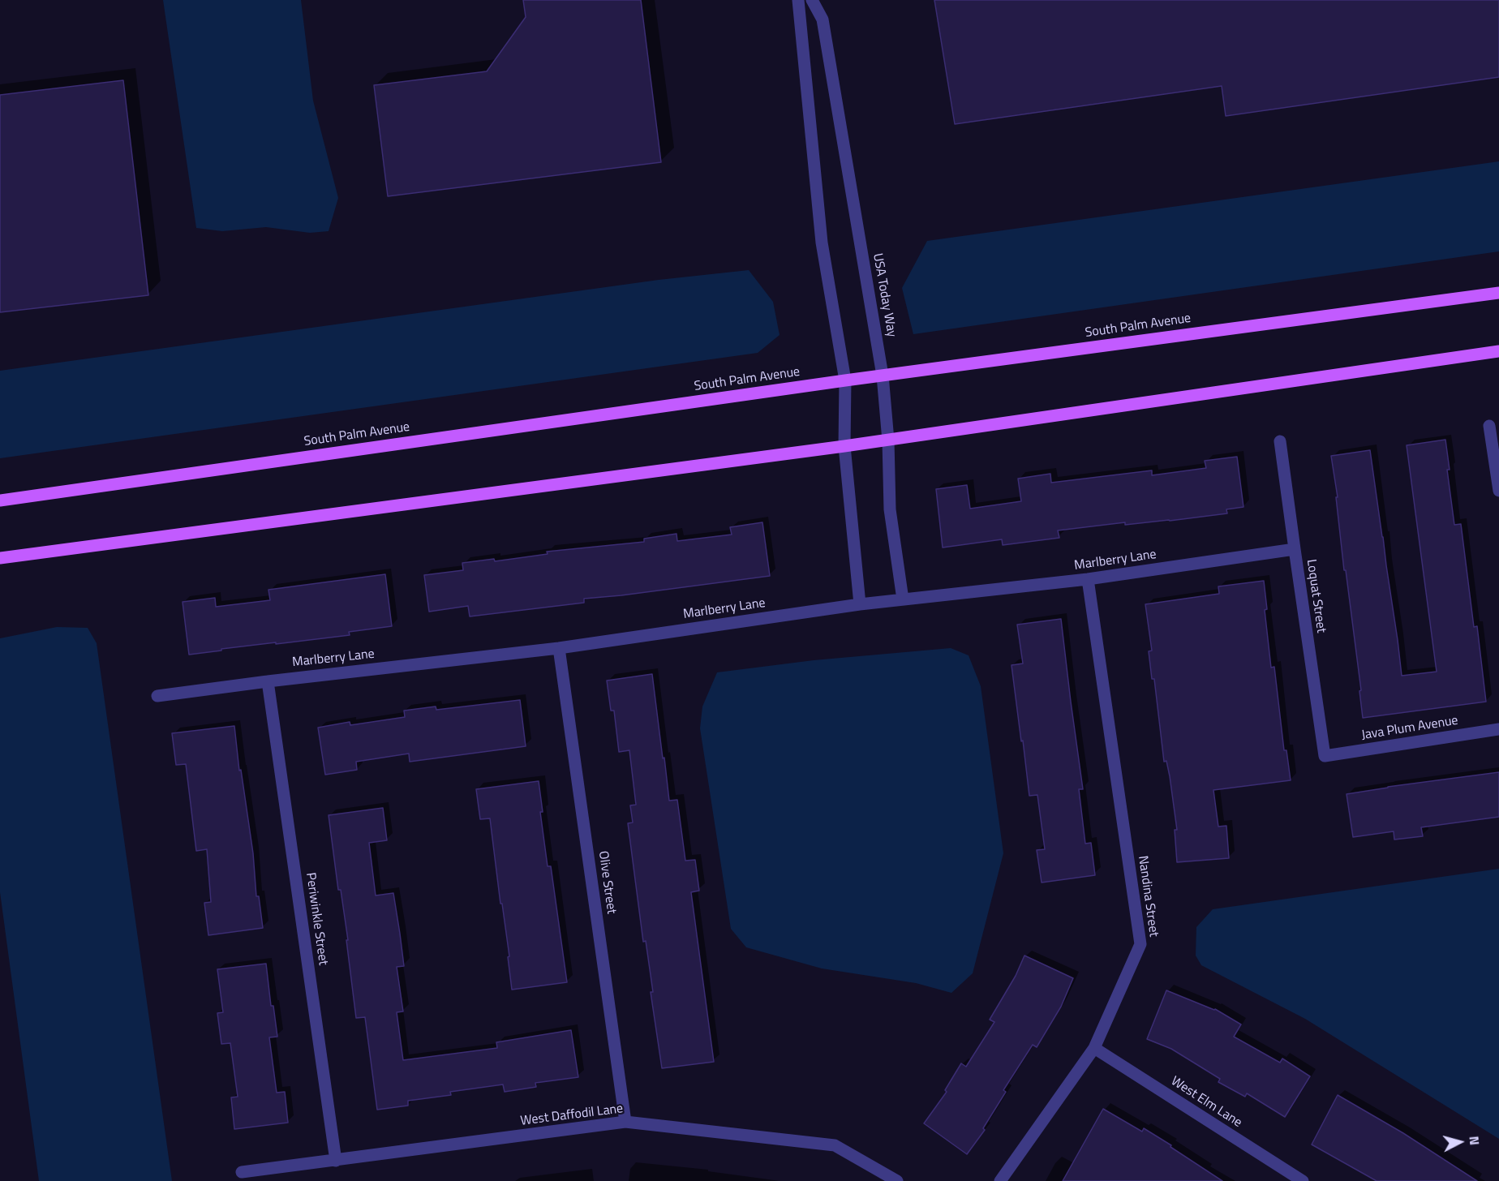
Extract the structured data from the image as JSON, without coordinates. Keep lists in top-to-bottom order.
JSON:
{
  "streets": {
    "main road": ["South Palm Avenue"],
    "street": [
      "USA Today Way",
      "Marlberry Lane",
      "Loquat Street",
      "Java Plum Avenue",
      "Olive Street",
      "Nandina Street",
      "Periwinkle Street",
      "West Elm Lane",
      "West Daffodil Lane"
    ]
  },
  "crossings": [
    ["USA Today Way", "South Palm Avenue"],
    ["USA Today Way", "Marlberry Lane"],
    ["Marlberry Lane", "Loquat Street"],
    ["Marlberry Lane", "Olive Street"],
    ["Marlberry Lane", "Nandina Street"],
    ["Marlberry Lane", "Periwinkle Street"],
    ["Loquat Street", "Java Plum Avenue"],
    ["Olive Street", "West Daffodil Lane"],
    ["Nandina Street", "West Elm Lane"],
    ["Periwinkle Street", "West Daffodil Lane"]
  ],
  "north": "right"
}
